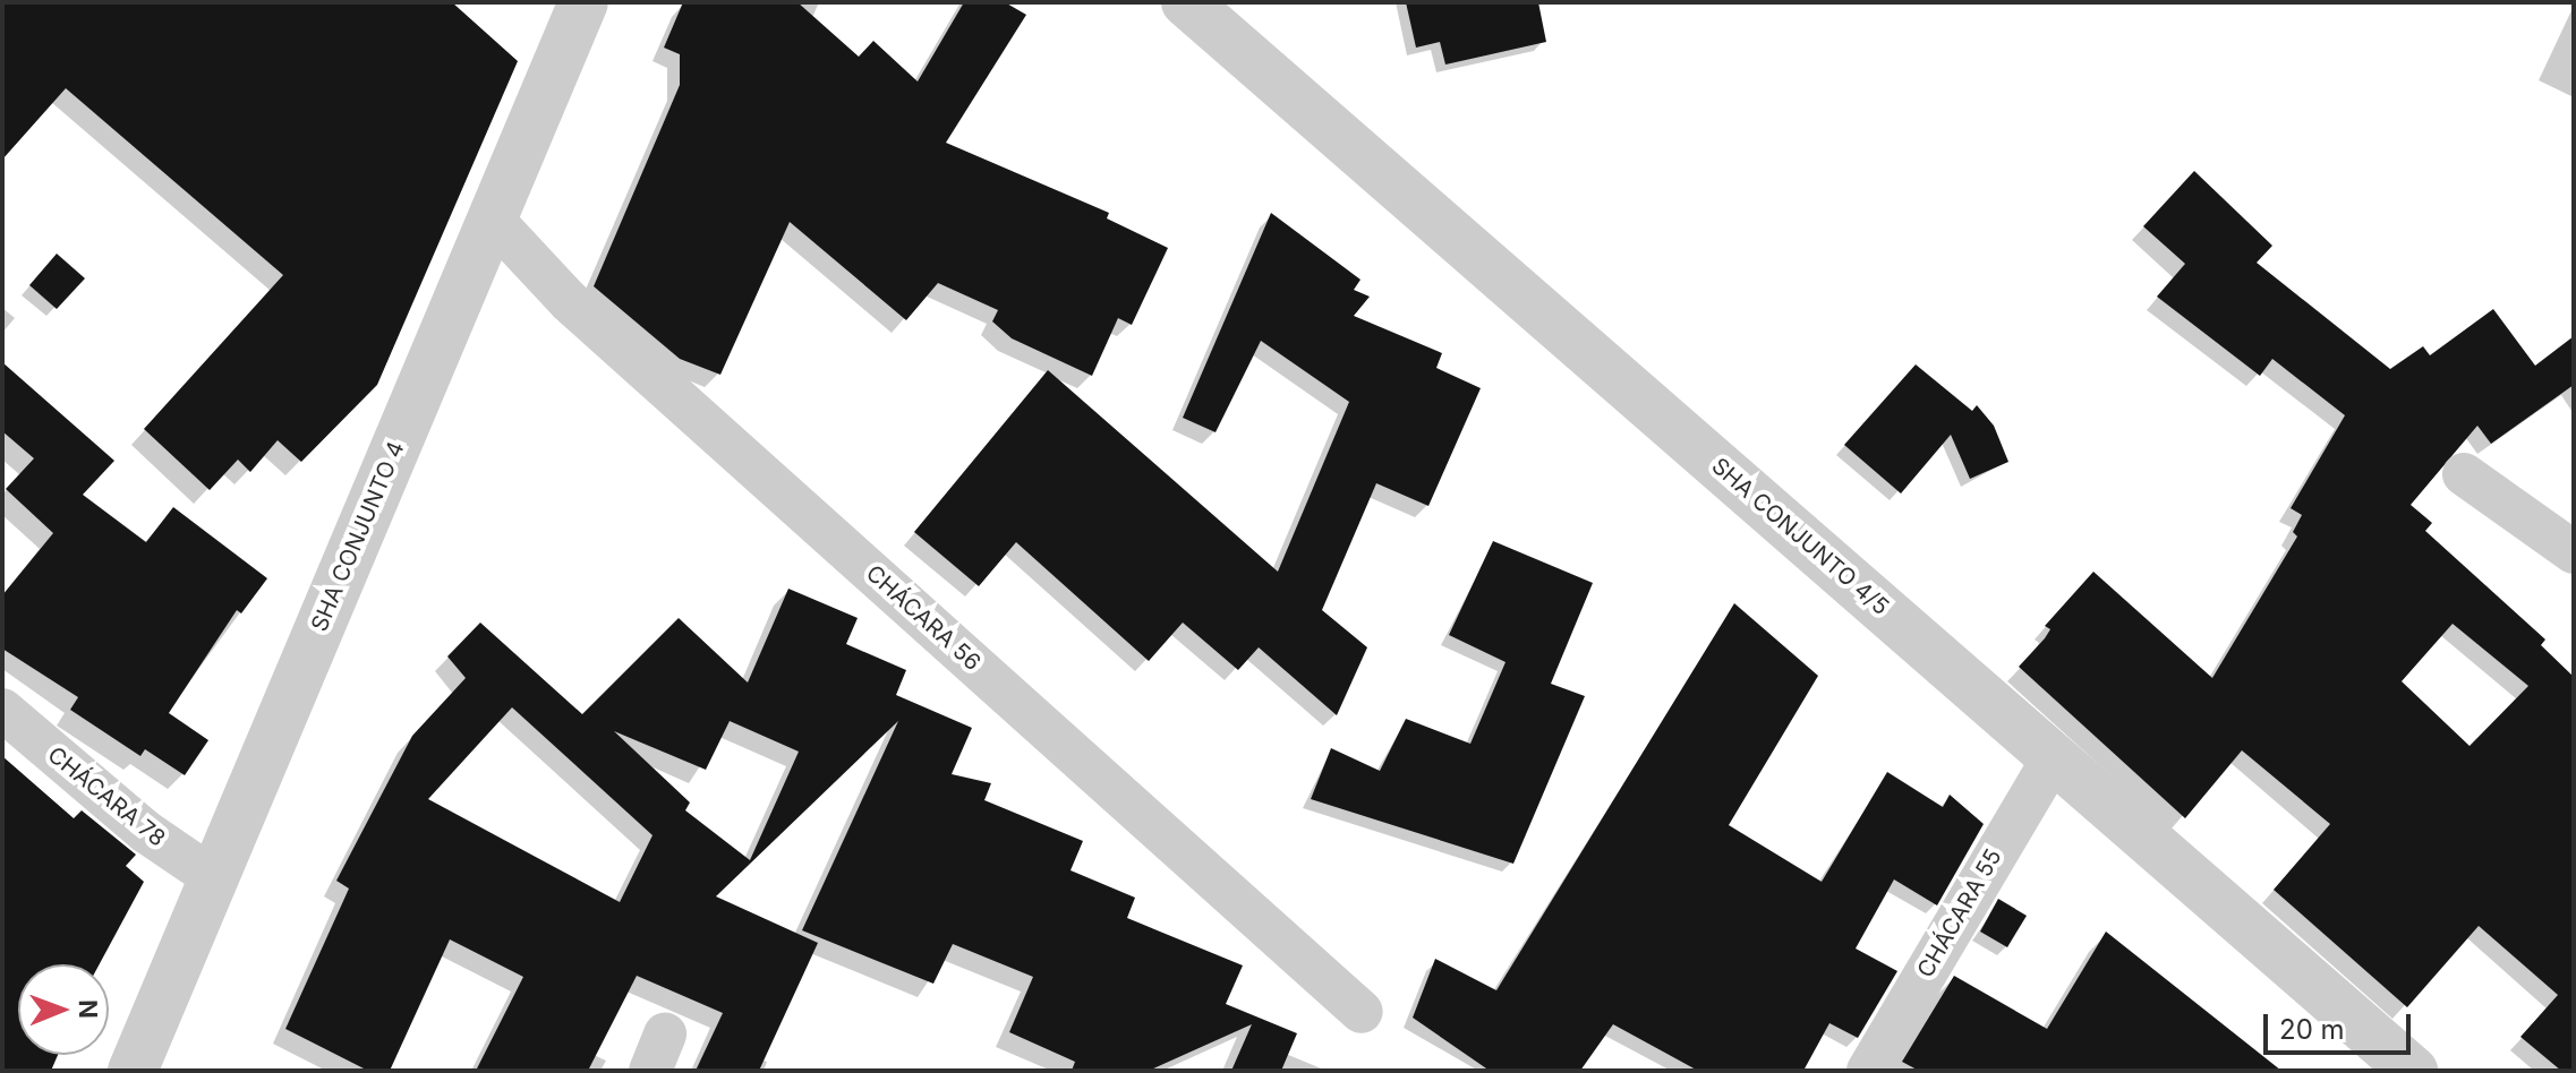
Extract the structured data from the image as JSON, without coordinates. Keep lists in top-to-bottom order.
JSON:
{
  "streets": {
    "street": [
      "SHA CONJUNTO 4",
      "SHA CONJUNTO 4/5",
      "CHÁCARA 56",
      "CHÁCARA 78",
      "CHÁCARA 55"
    ]
  },
  "crossings": [
    ["SHA CONJUNTO 4", "CHÁCARA 56"],
    ["SHA CONJUNTO 4", "CHÁCARA 78"],
    ["SHA CONJUNTO 4/5", "CHÁCARA 55"]
  ],
  "scale_bar": "20 m",
  "north": "right"
}
